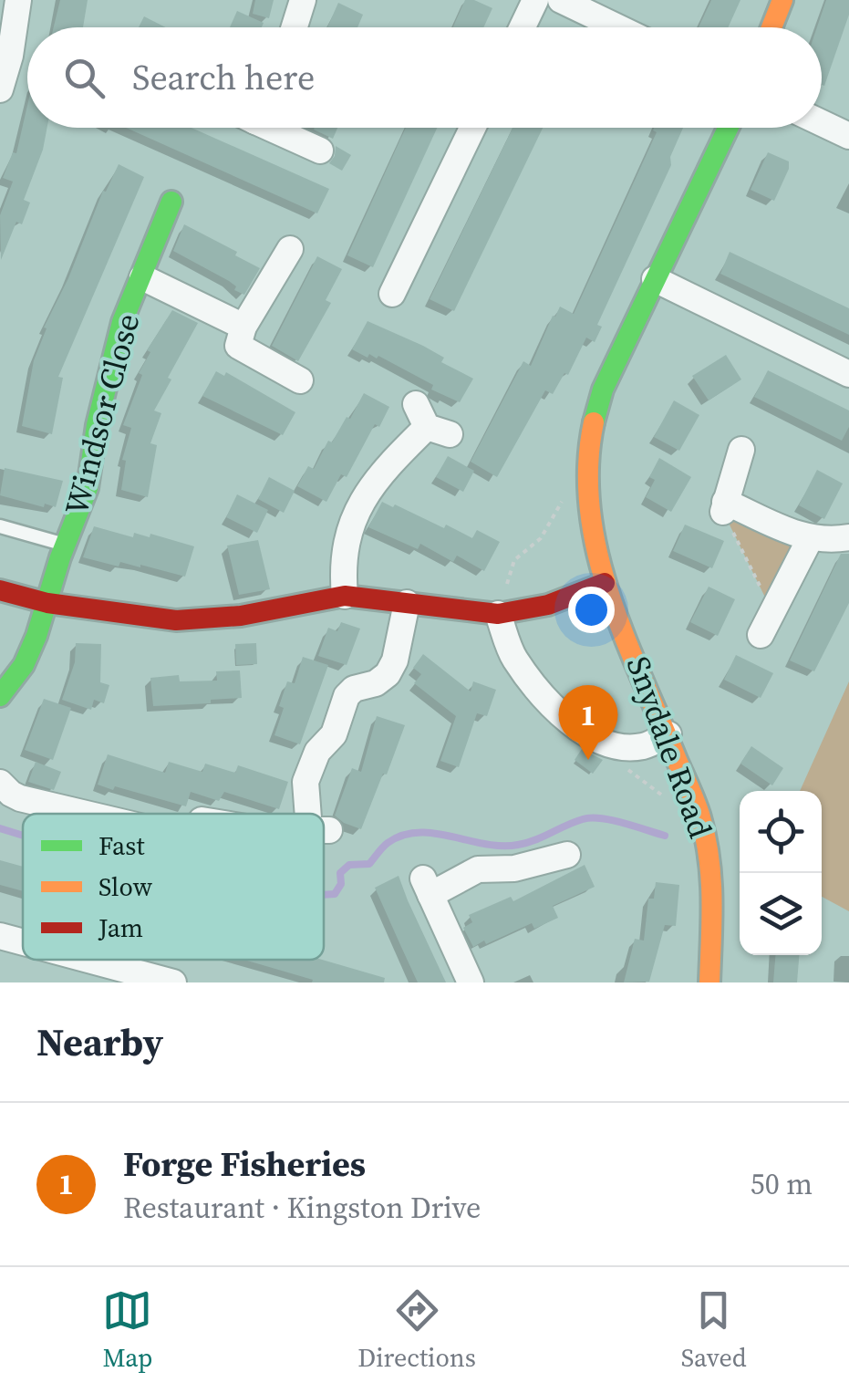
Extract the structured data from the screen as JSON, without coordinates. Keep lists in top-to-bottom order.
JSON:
{
  "streets": {
    "street": ["Windsor Close", "Snydale Road"]
  },
  "legend": ["Fast", "Slow", "Jam"],
  "page": {
    "search": "Search here",
    "pins": "1",
    "heading": "Nearby",
    "list": [
      {
        "mark": "1",
        "name": "Forge Fisheries",
        "note": "Restaurant · Kingston Drive",
        "value": "50 m"
      }
    ],
    "nav": ["Map", "Directions", "Saved"]
  }
}
